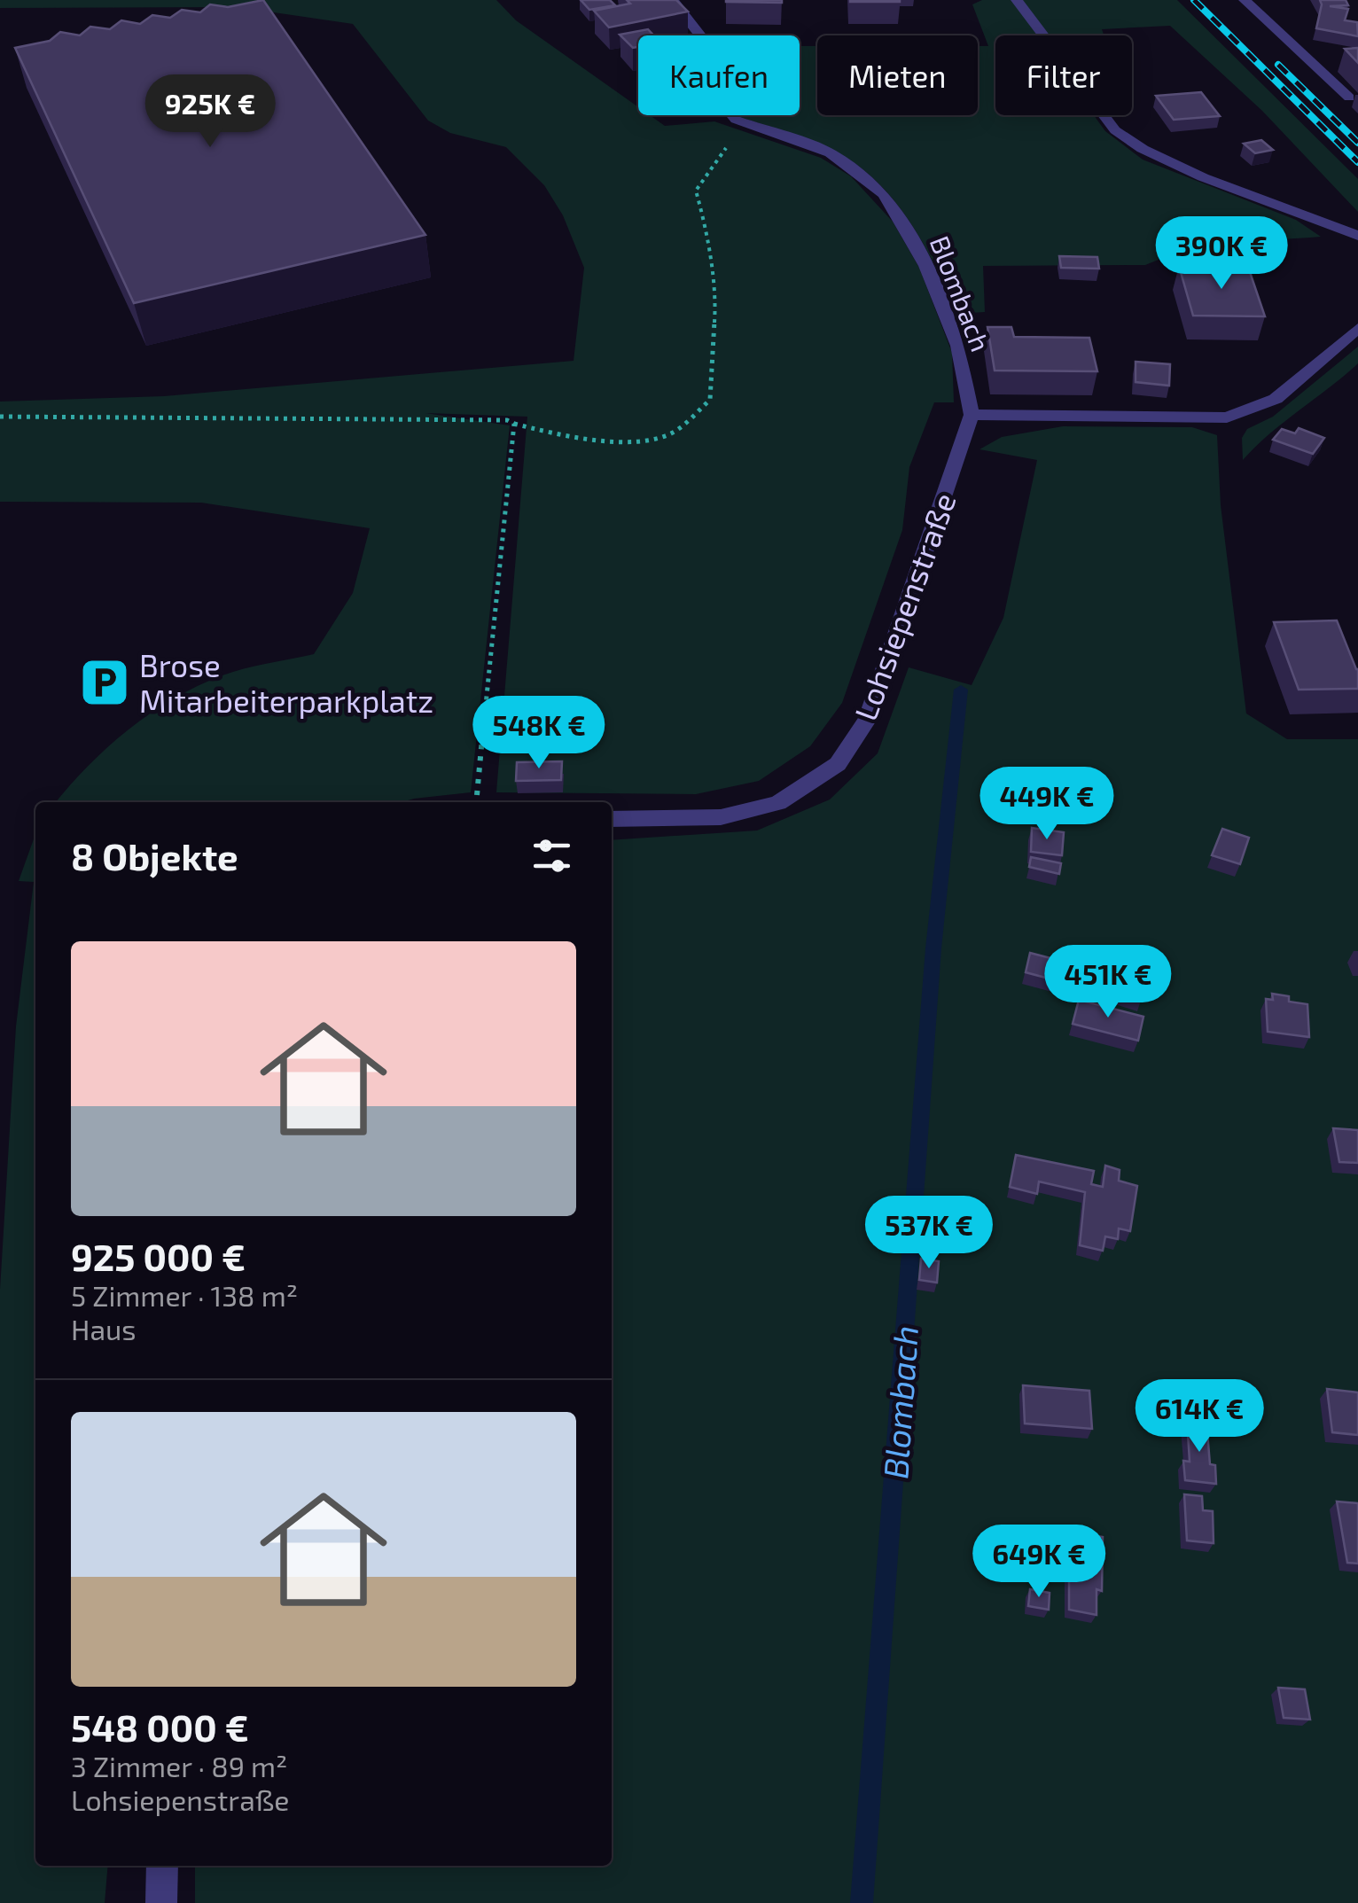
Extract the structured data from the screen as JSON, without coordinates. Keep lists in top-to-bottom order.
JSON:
{
  "streets": {
    "street": ["Blombach", "Lohsiepenstraße"]
  },
  "crossings": [
    ["Blombach", "Lohsiepenstraße"]
  ],
  "water": ["Blombach"],
  "places": {
    "parking": ["Brose Mitarbeiterparkplatz"]
  },
  "page": {
    "chip": ["Kaufen", "Mieten", "Filter"],
    "price": [
      "925K €",
      "390K €",
      "548K €",
      "449K €",
      "451K €",
      "537K €",
      "614K €",
      "649K €"
    ],
    "heading": "8 Objekte",
    "list": [
      {
        "name": "925 000 €",
        "note": "5 Zimmer · 138 m² · Haus"
      },
      {
        "name": "548 000 €",
        "note": "3 Zimmer · 89 m² · Lohsiepenstraße"
      }
    ]
  }
}
